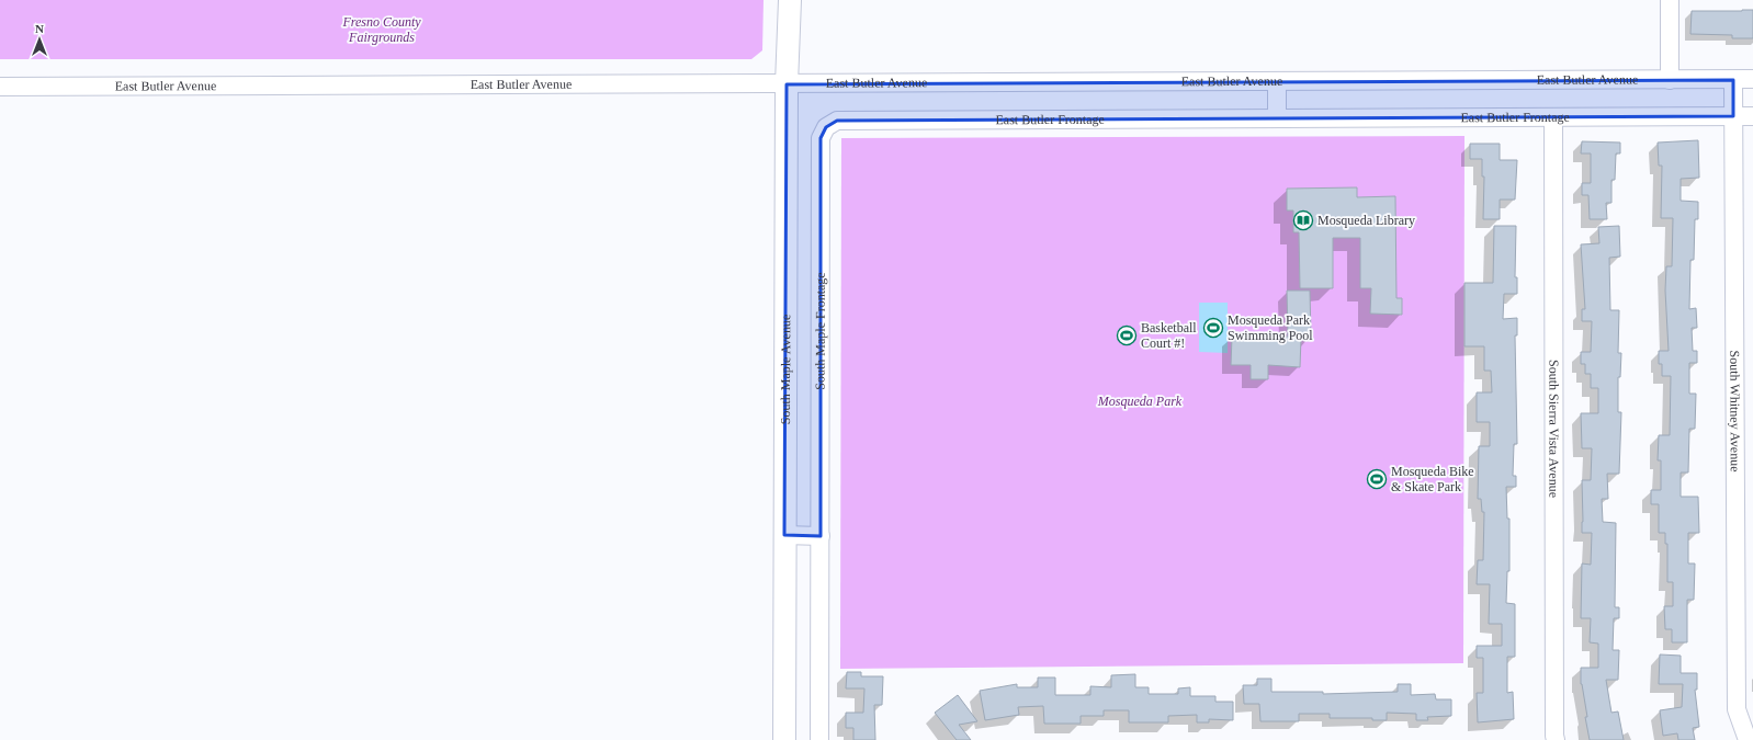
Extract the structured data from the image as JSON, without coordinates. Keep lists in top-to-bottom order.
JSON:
{
  "streets": {
    "main road": ["South Maple Avenue"],
    "street": [
      "East Butler Avenue",
      "East Butler Frontage",
      "South Maple Frontage",
      "South Whitney Avenue",
      "South Sierra Vista Avenue"
    ]
  },
  "crossings": [
    ["East Butler Avenue", "South Maple Avenue"],
    ["East Butler Avenue", "South Whitney Avenue"],
    ["East Butler Frontage", "South Maple Frontage"],
    ["East Butler Frontage", "South Whitney Avenue"],
    ["East Butler Frontage", "South Sierra Vista Avenue"]
  ],
  "parks": ["Fresno County Fairgrounds", "Mosqueda Park"],
  "places": {
    "library": ["Mosqueda Library"],
    "sports": ["Mosqueda Park Swimming Pool", "Basketball Court #!", "Mosqueda Bike & Skate Park"]
  },
  "north": "top"
}
